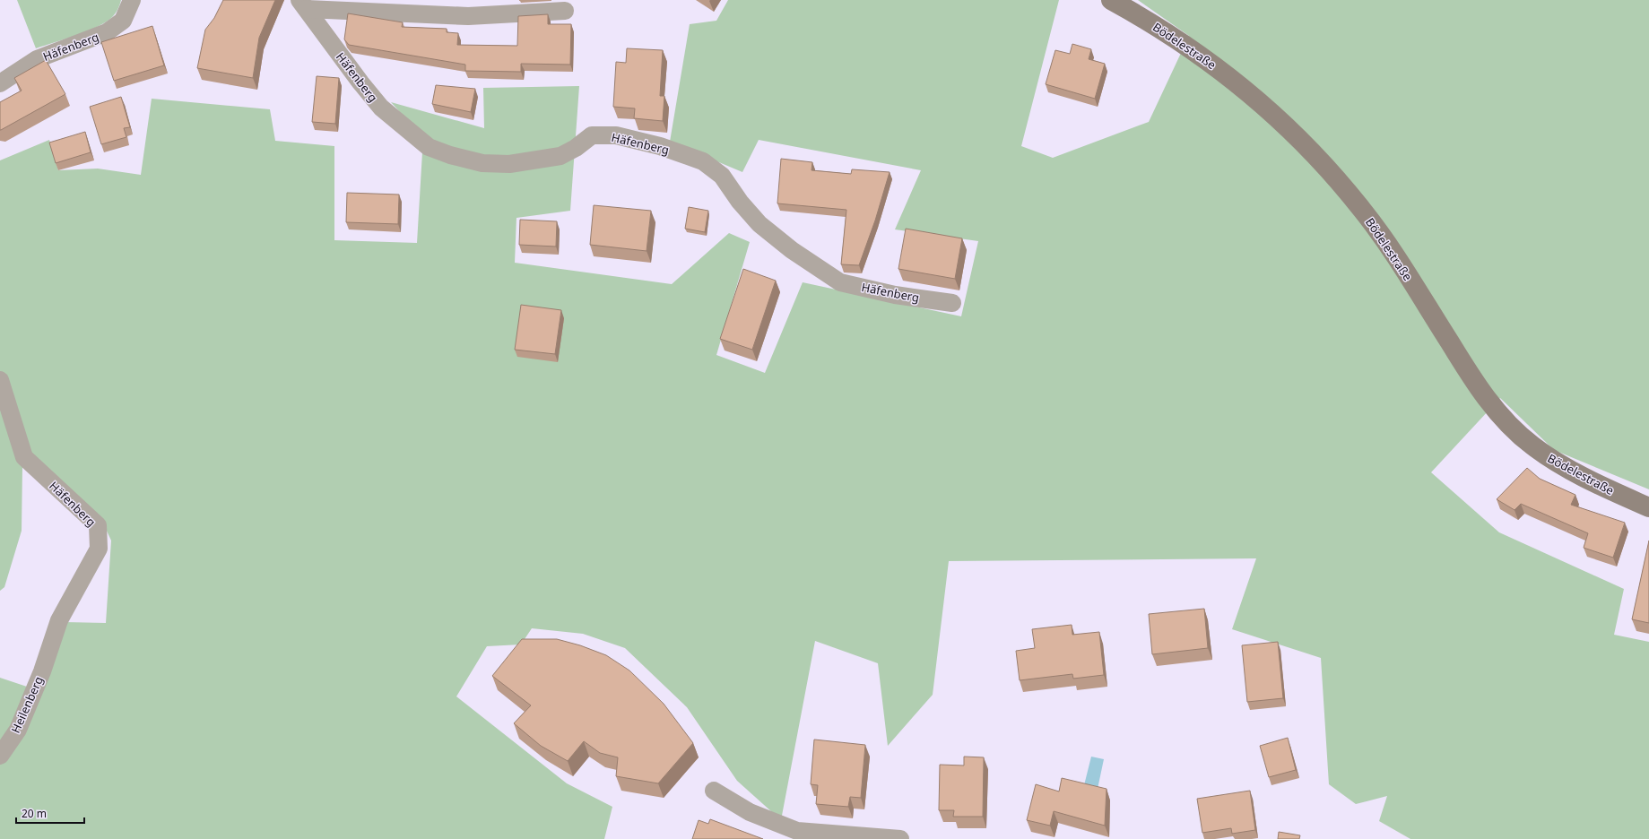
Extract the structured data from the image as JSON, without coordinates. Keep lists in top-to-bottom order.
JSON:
{
  "streets": {
    "main road": ["Bödelestraße"],
    "street": ["Häfenberg", "Heilenberg"]
  },
  "crossings": [
    ["Häfenberg", "Heilenberg"]
  ],
  "scale_bar": "20 m"
}
